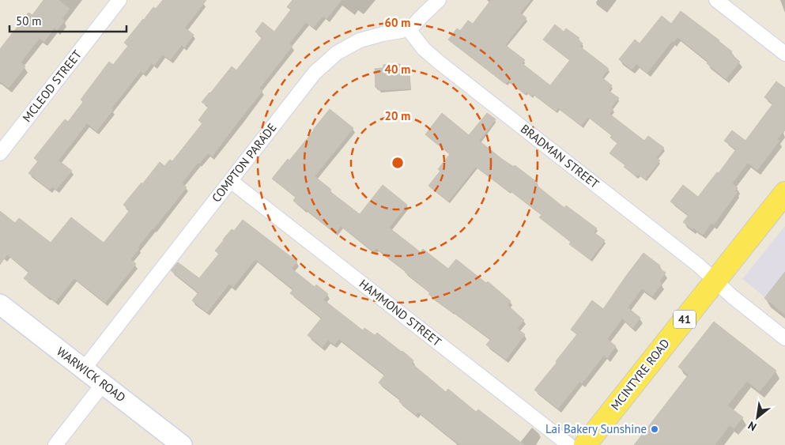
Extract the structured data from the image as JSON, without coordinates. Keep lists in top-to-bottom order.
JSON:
{
  "streets": {
    "main road": ["41", "MCINTYRE ROAD"],
    "street": [
      "MCLEOD STREET",
      "BRADMAN STREET",
      "COMPTON PARADE",
      "HAMMOND STREET",
      "WARWICK ROAD"
    ]
  },
  "crossings": [
    ["BRADMAN STREET", "COMPTON PARADE"],
    ["BRADMAN STREET", "MCINTYRE ROAD"],
    ["COMPTON PARADE", "HAMMOND STREET"],
    ["COMPTON PARADE", "WARWICK ROAD"]
  ],
  "places": ["Lai Bakery Sunshine"],
  "scale_bar": "50 m",
  "north": "bottom left",
  "rings": ["60 m", "40 m", "20 m"]
}
